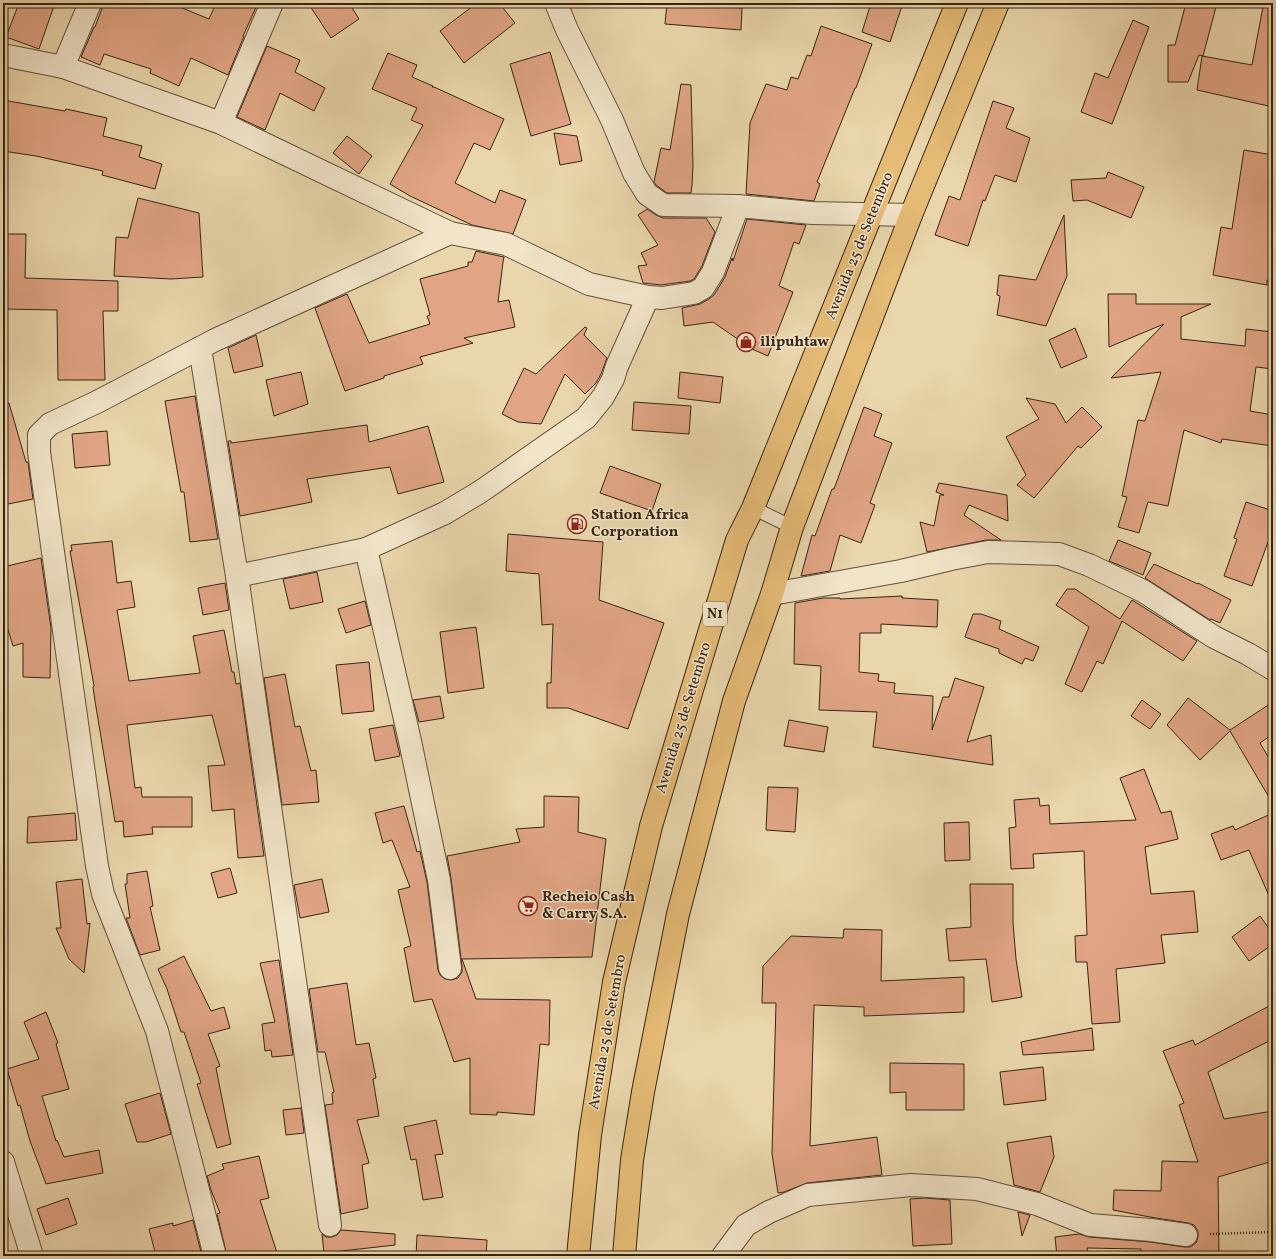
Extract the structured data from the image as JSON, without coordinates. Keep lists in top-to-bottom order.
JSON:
{
  "streets": {
    "highway": ["Avenida 25 de Setembro", "N1"]
  },
  "places": {
    "shop": ["ilipuhtaw"],
    "fuel station": ["Station Africa Corporation"],
    "supermarket": ["Recheio Cash & Carry S.A."]
  }
}
